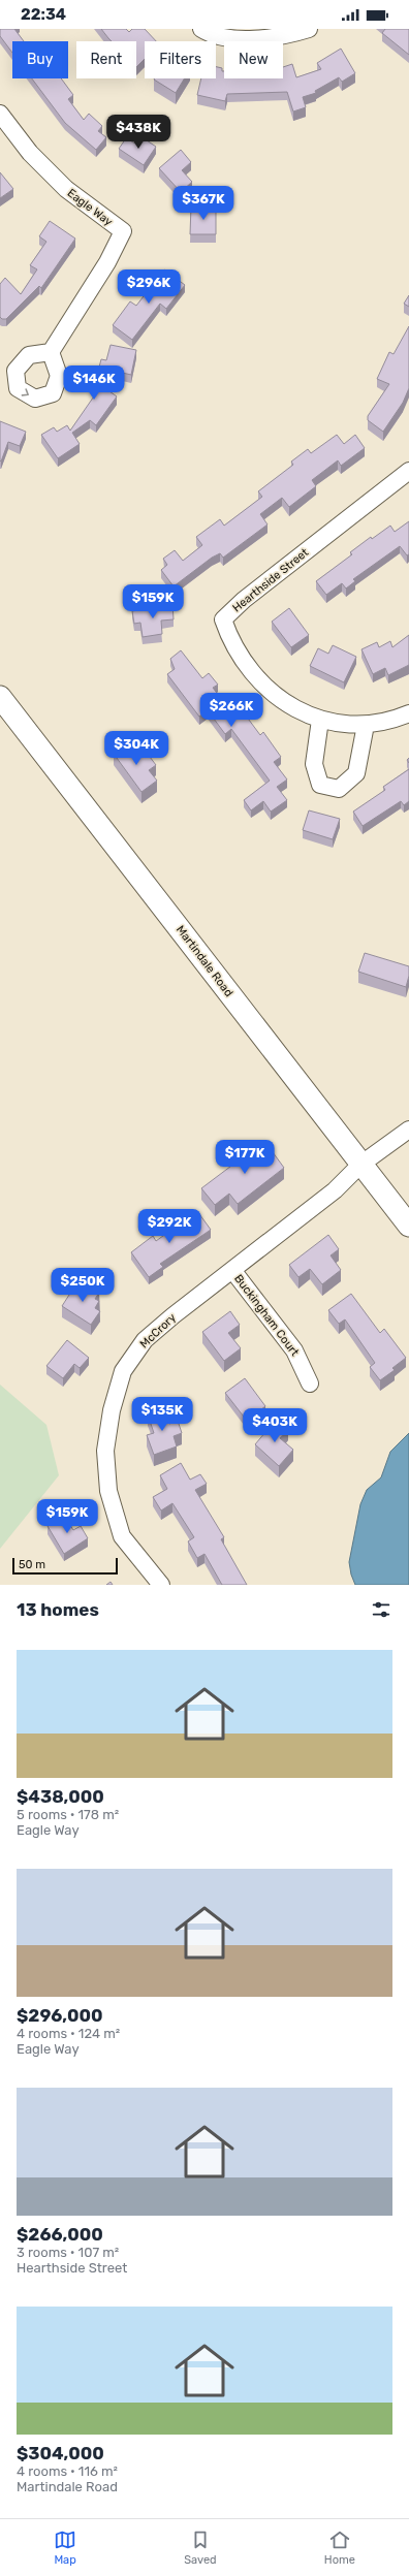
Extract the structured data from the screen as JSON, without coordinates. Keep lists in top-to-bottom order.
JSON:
{
  "streets": {
    "street": [
      "Eagle Way",
      "Hearthside Street",
      "Martindale Road",
      "Buckingham Court",
      "McCrory"
    ]
  },
  "crossings": [
    ["Martindale Road", "McCrory"],
    ["Buckingham Court", "McCrory"]
  ],
  "scale_bar": "50 m",
  "page": {
    "status": "22:34",
    "chip": [
      "Buy",
      "Rent",
      "Filters",
      "New"
    ],
    "price": [
      "$438K",
      "$367K",
      "$296K",
      "$146K",
      "$159K",
      "$266K",
      "$304K",
      "$177K",
      "$292K",
      "$250K",
      "$135K",
      "$403K",
      "$159K"
    ],
    "scale": "50 m",
    "heading": "13 homes",
    "list": [
      {
        "name": "$438,000",
        "note": "5 rooms · 178 m² · Eagle Way"
      },
      {
        "name": "$296,000",
        "note": "4 rooms · 124 m² · Eagle Way"
      },
      {
        "name": "$266,000",
        "note": "3 rooms · 107 m² · Hearthside Street"
      },
      {
        "name": "$304,000",
        "note": "4 rooms · 116 m² · Martindale Road"
      }
    ],
    "tabs": ["Map", "Saved", "Home"]
  }
}
